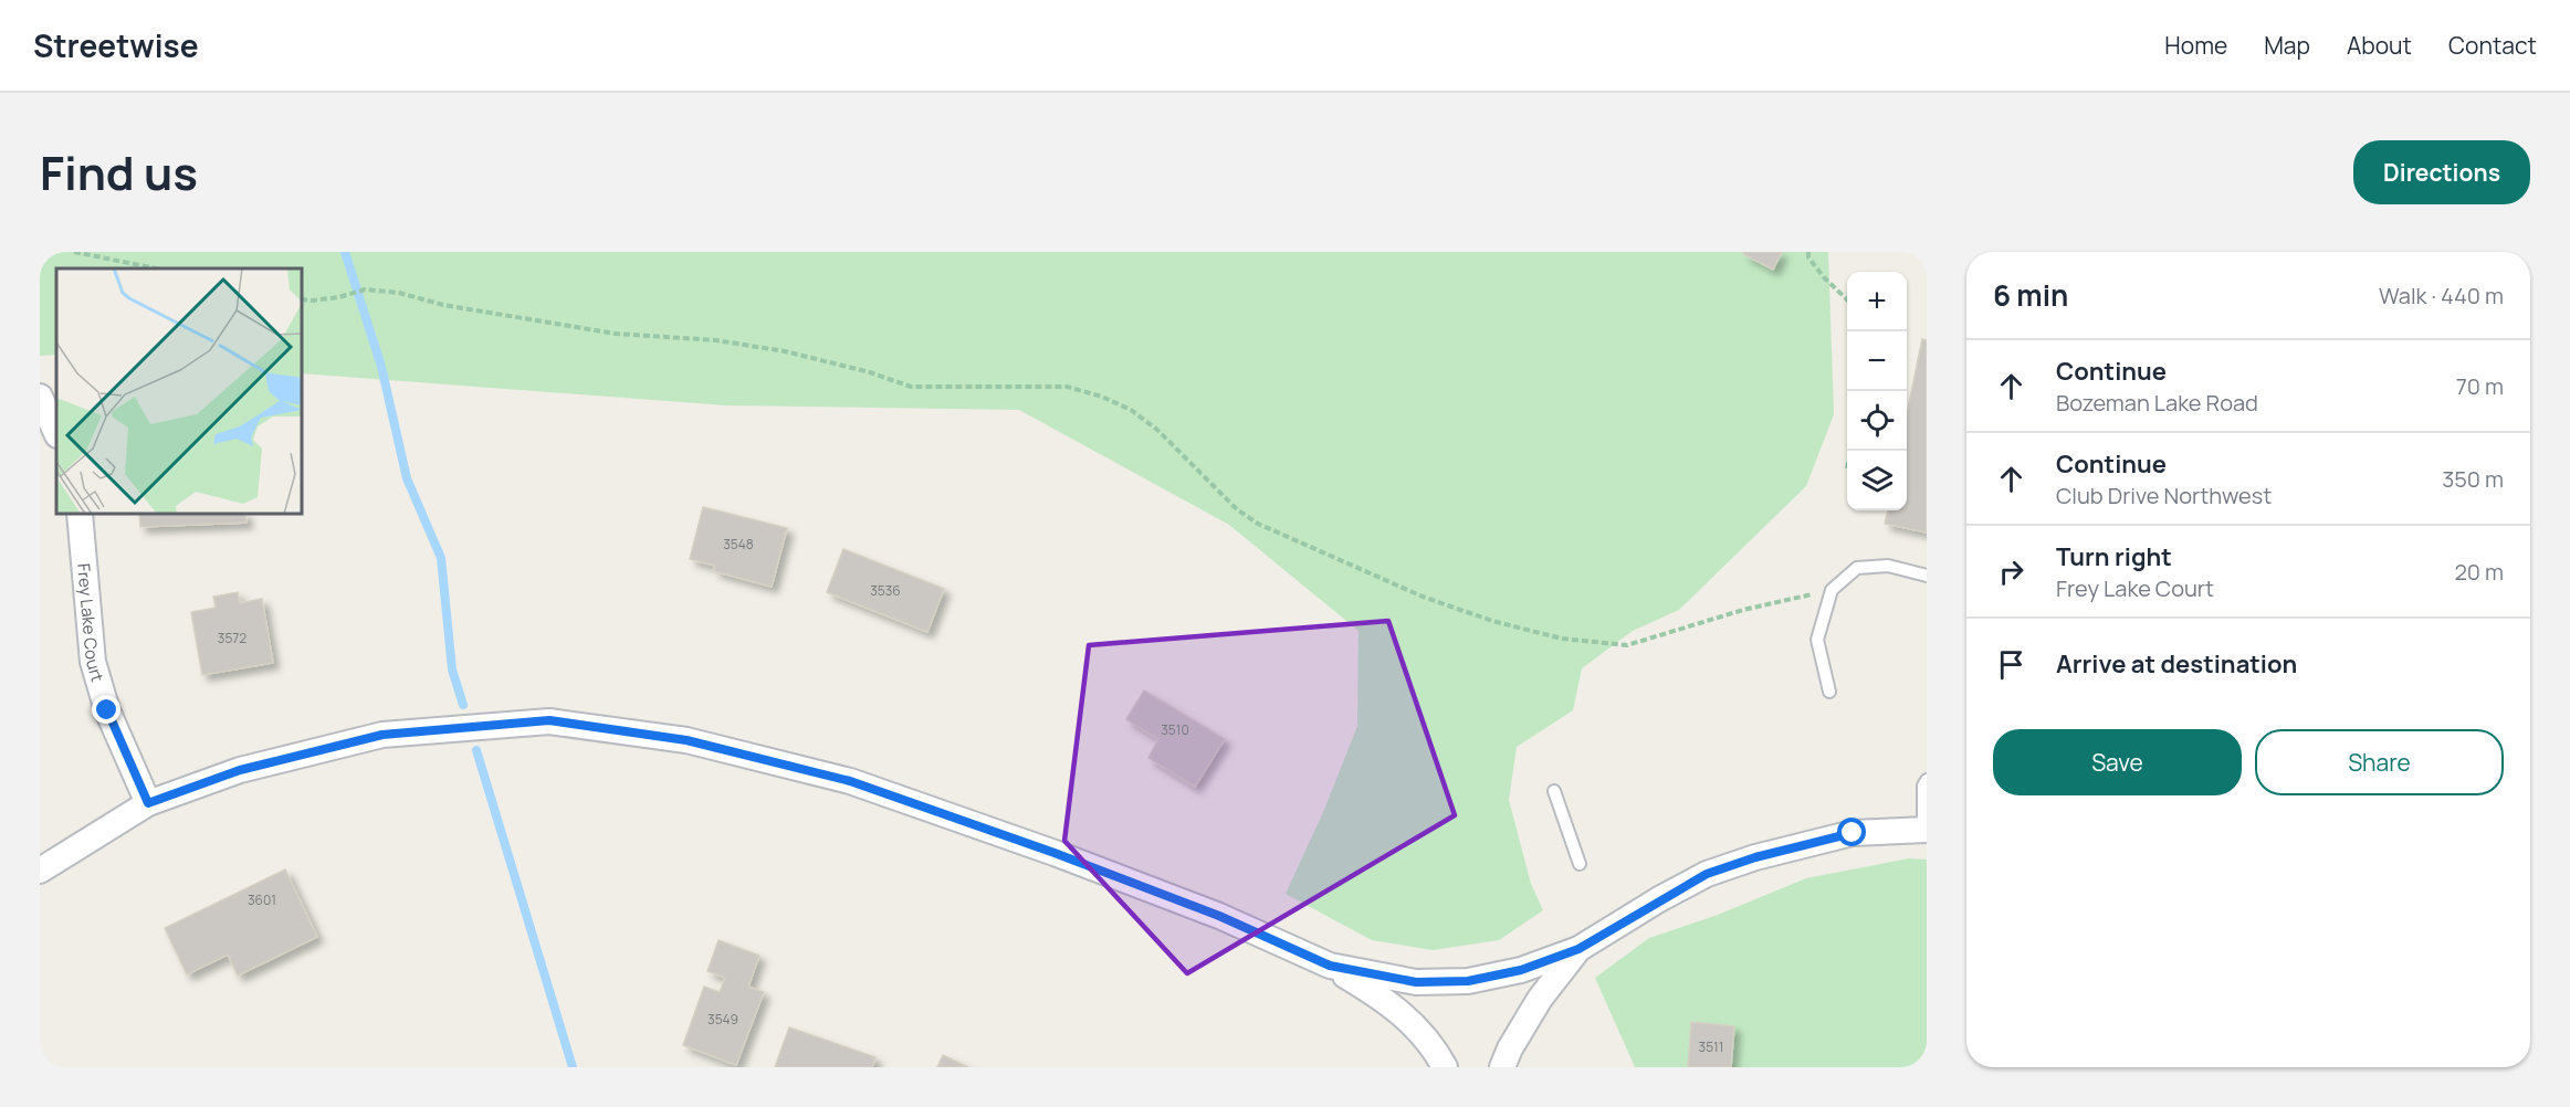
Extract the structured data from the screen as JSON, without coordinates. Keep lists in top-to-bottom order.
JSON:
{
  "streets": {
    "street": ["Frey Lake Court"]
  },
  "house_numbers": [
    "3548",
    "3536",
    "3572",
    "3510",
    "3601",
    "3549",
    "3511"
  ],
  "page": {
    "header": "Streetwise",
    "nav": [
      "Home",
      "Map",
      "About",
      "Contact"
    ],
    "title": "Find us",
    "buttons": [
      "Directions",
      ["Save", "Share"]
    ],
    "heading": ["6 min", "Walk · 440 m"],
    "map_buttons": ["+", "−"],
    "list": [
      ["Continue", "Bozeman Lake Road", "70 m"],
      ["Continue", "Club Drive Northwest", "350 m"],
      ["Turn right", "Frey Lake Court", "20 m"],
      "Arrive at destination"
    ]
  }
}
